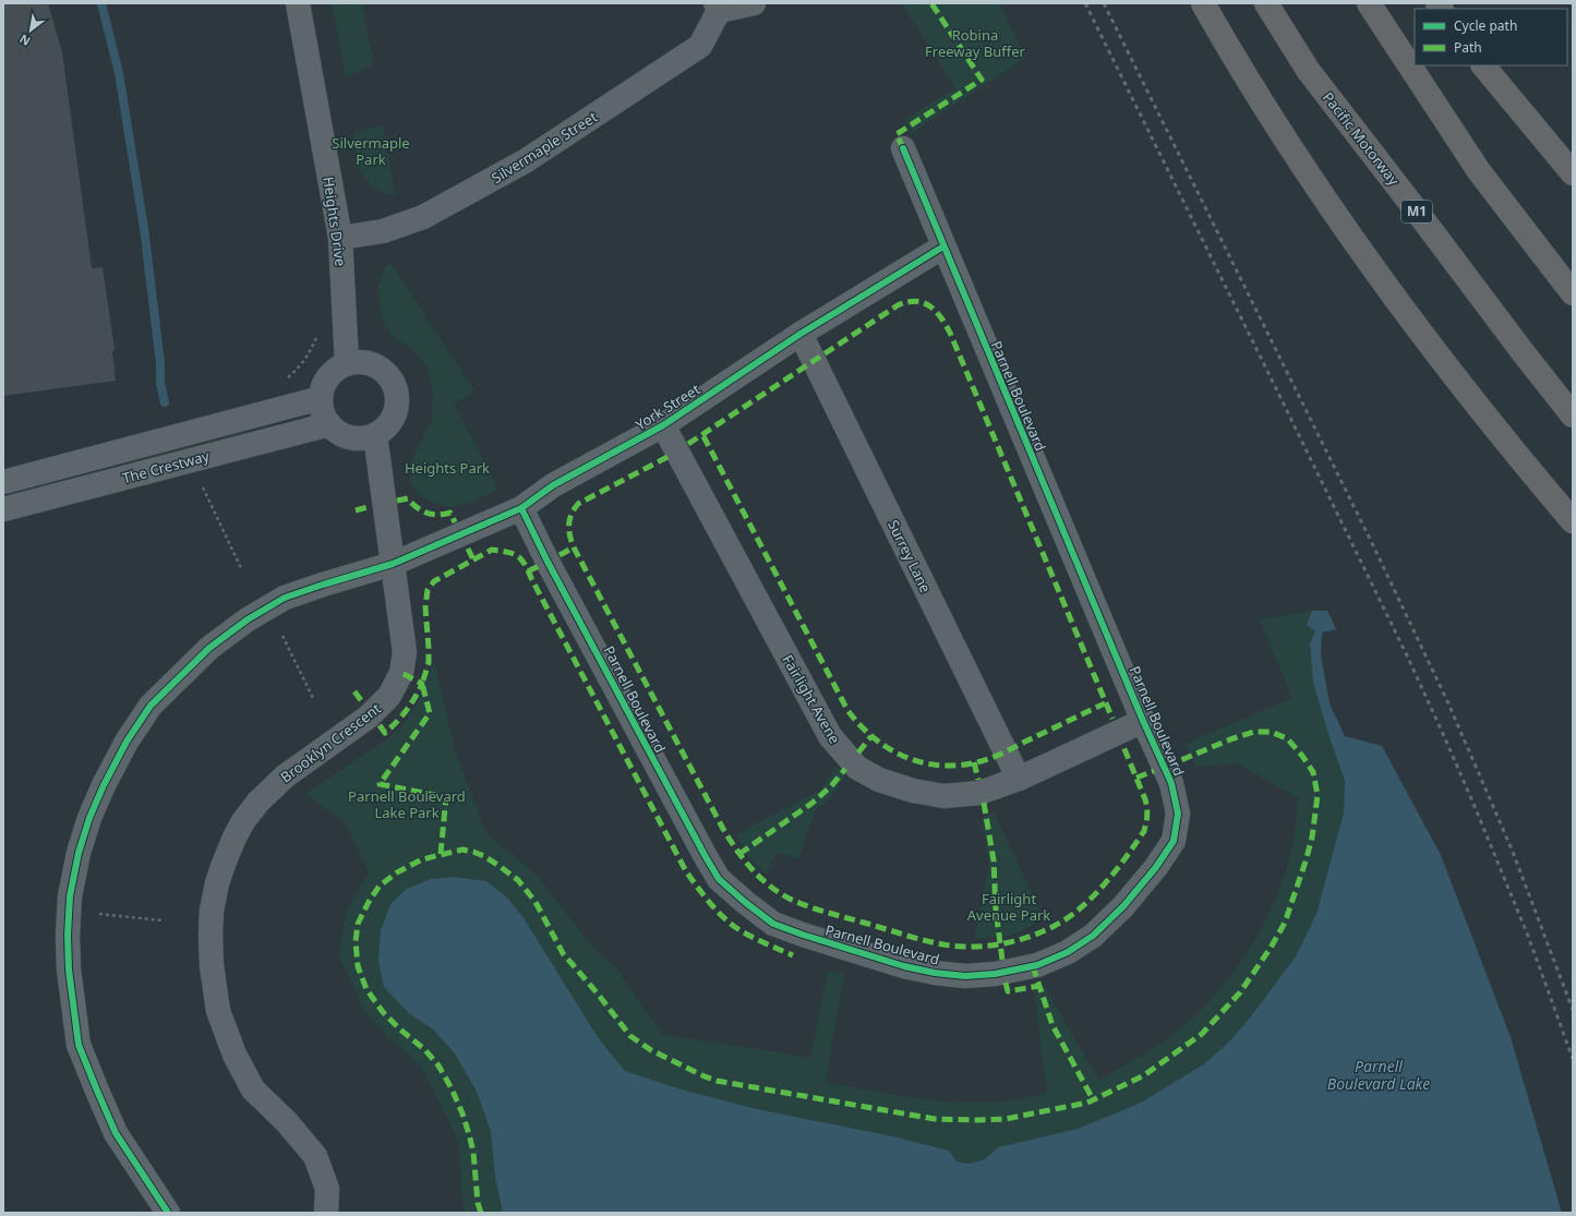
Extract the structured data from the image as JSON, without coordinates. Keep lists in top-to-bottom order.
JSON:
{
  "streets": {
    "highway": ["Pacific Motorway", "M1"],
    "street": [
      "Silvermaple Street",
      "Heights Drive",
      "Parnell Boulevard",
      "York Street",
      "The Crestway",
      "Surrey Lane",
      "Fairlight Avene",
      "Brooklyn Crescent"
    ]
  },
  "crossings": [
    ["Silvermaple Street", "Heights Drive"],
    ["Heights Drive", "The Crestway"],
    ["Heights Drive", "Brooklyn Crescent"],
    ["Parnell Boulevard", "York Street"],
    ["Parnell Boulevard", "Fairlight Avene"],
    ["York Street", "Surrey Lane"],
    ["York Street", "Fairlight Avene"],
    ["York Street", "Brooklyn Crescent"],
    ["The Crestway", "Brooklyn Crescent"],
    ["Surrey Lane", "Fairlight Avene"]
  ],
  "water": ["Parnell Boulevard Lake"],
  "parks": [
    "Robina Freeway Buffer",
    "Silvermaple Park",
    "Heights Park",
    "Parnell Boulevard Lake Park",
    "Fairlight Avenue Park"
  ],
  "legend": ["Cycle path", "Path"],
  "north": "bottom left"
}
